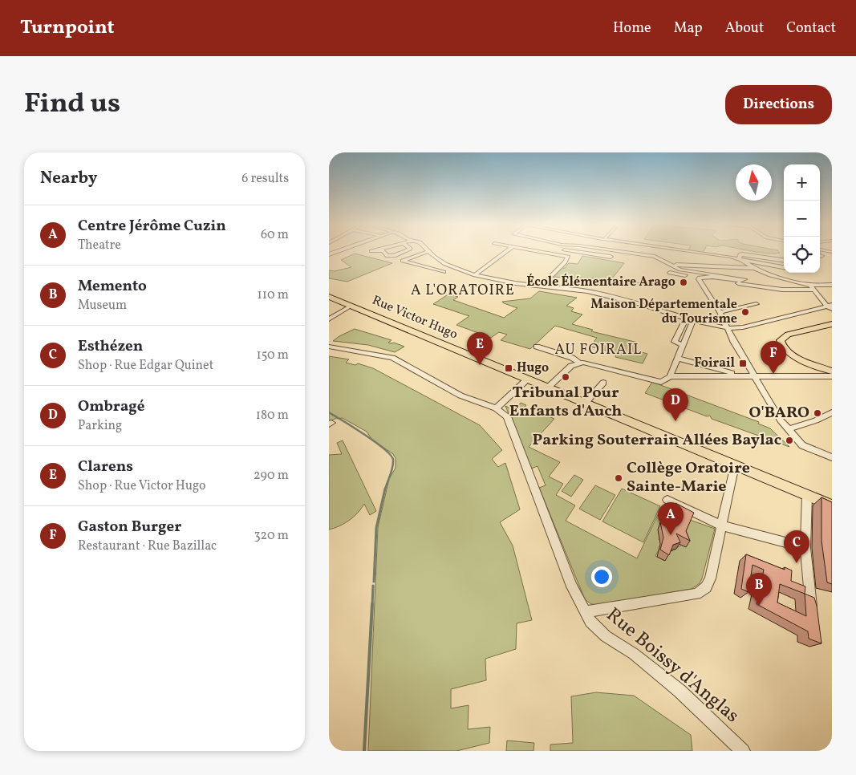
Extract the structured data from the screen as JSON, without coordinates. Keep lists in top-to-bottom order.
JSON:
{
  "streets": {
    "main road": ["Rue Victor Hugo"],
    "street": ["Rue Boissy d'Anglas"]
  },
  "districts": ["A L'ORATOIRE", "AU FOIRAIL"],
  "places": {
    "other": [
      "École Élémentaire Arago",
      "Maison Départementale du Tourisme",
      "Tribunal Pour Enfants d'Auch",
      "O'BARO",
      "Parking Souterrain Allées Baylac",
      "Collège Oratoire Sainte-Marie"
    ],
    "transit": ["Foirail", "Hugo"]
  },
  "north": "top",
  "page": {
    "header": "Turnpoint",
    "nav": [
      "Home",
      "Map",
      "About",
      "Contact"
    ],
    "title": "Find us",
    "buttons": "Directions",
    "heading": ["Nearby", "6 results"],
    "map_buttons": ["+", "−"],
    "list": [
      {
        "mark": "A",
        "name": "Centre Jérôme Cuzin",
        "note": "Theatre",
        "value": "60 m"
      },
      {
        "mark": "B",
        "name": "Memento",
        "note": "Museum",
        "value": "110 m"
      },
      {
        "mark": "C",
        "name": "Esthézen",
        "note": "Shop · Rue Edgar Quinet",
        "value": "150 m"
      },
      {
        "mark": "D",
        "name": "Ombragé",
        "note": "Parking",
        "value": "180 m"
      },
      {
        "mark": "E",
        "name": "Clarens",
        "note": "Shop · Rue Victor Hugo",
        "value": "290 m"
      },
      {
        "mark": "F",
        "name": "Gaston Burger",
        "note": "Restaurant · Rue Bazillac",
        "value": "320 m"
      }
    ],
    "pins": [
      "E",
      "F",
      "D",
      "A",
      "C",
      "B"
    ]
  }
}
